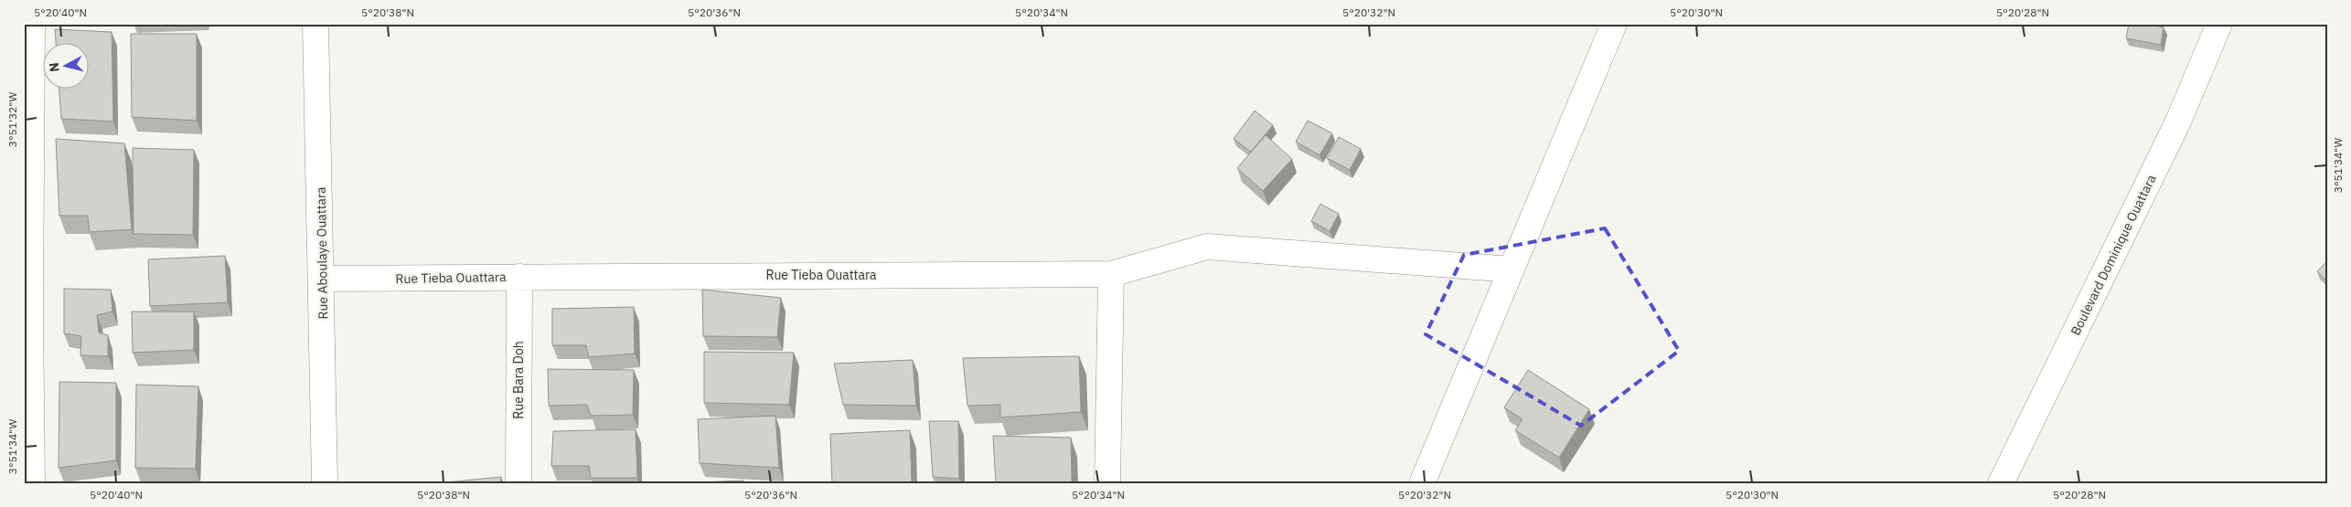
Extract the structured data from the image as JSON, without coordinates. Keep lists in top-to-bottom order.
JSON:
{
  "streets": {
    "street": [
      "Rue Aboulaye Ouattara",
      "Boulevard Dominique Ouattara",
      "Rue Tieba Ouattara",
      "Rue Bara Doh"
    ]
  },
  "crossings": [
    ["Rue Aboulaye Ouattara", "Rue Tieba Ouattara"],
    ["Rue Tieba Ouattara", "Rue Bara Doh"]
  ],
  "north": "left",
  "coordinates": [
    "5°20'40\"N",
    "5°20'38\"N",
    "5°20'36\"N",
    "5°20'34\"N",
    "5°20'32\"N",
    "5°20'30\"N",
    "5°20'28\"N",
    "3°51'32\"W",
    "3°51'34\"W"
  ]
}
